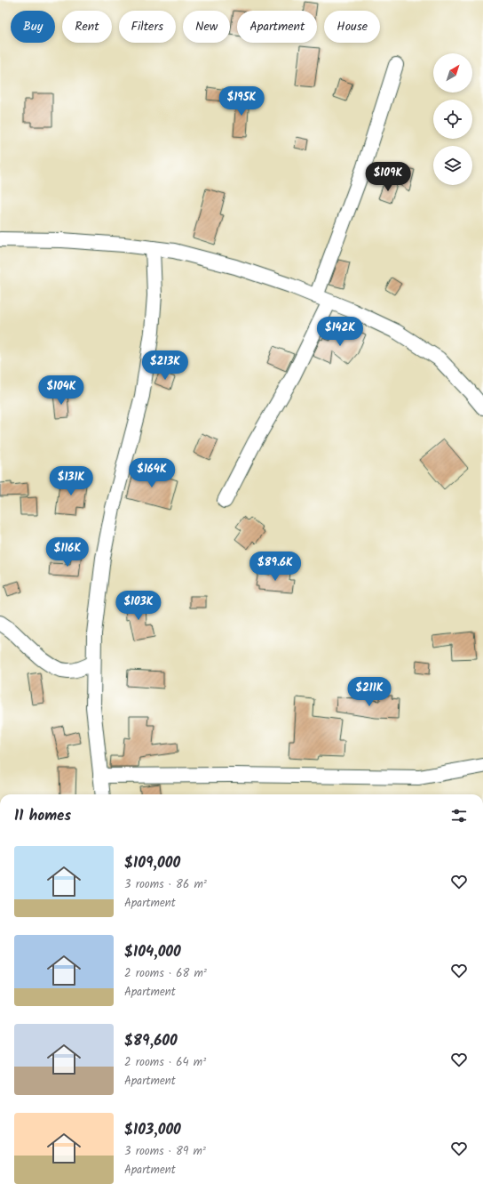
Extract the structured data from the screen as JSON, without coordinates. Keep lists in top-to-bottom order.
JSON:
{
  "north": "top right",
  "page": {
    "chip": [
      "Buy",
      "Rent",
      "Filters",
      "New",
      "Apartment",
      "House"
    ],
    "price": [
      "$195K",
      "$109K",
      "$142K",
      "$213K",
      "$104K",
      "$164K",
      "$131K",
      "$116K",
      "$89.6K",
      "$103K",
      "$211K"
    ],
    "heading": "11 homes",
    "list": [
      {
        "name": "$109,000",
        "note": "3 rooms · 86 m² · Apartment"
      },
      {
        "name": "$104,000",
        "note": "2 rooms · 68 m² · Apartment"
      },
      {
        "name": "$89,600",
        "note": "2 rooms · 64 m² · Apartment"
      },
      {
        "name": "$103,000",
        "note": "3 rooms · 89 m² · Apartment"
      }
    ]
  }
}
